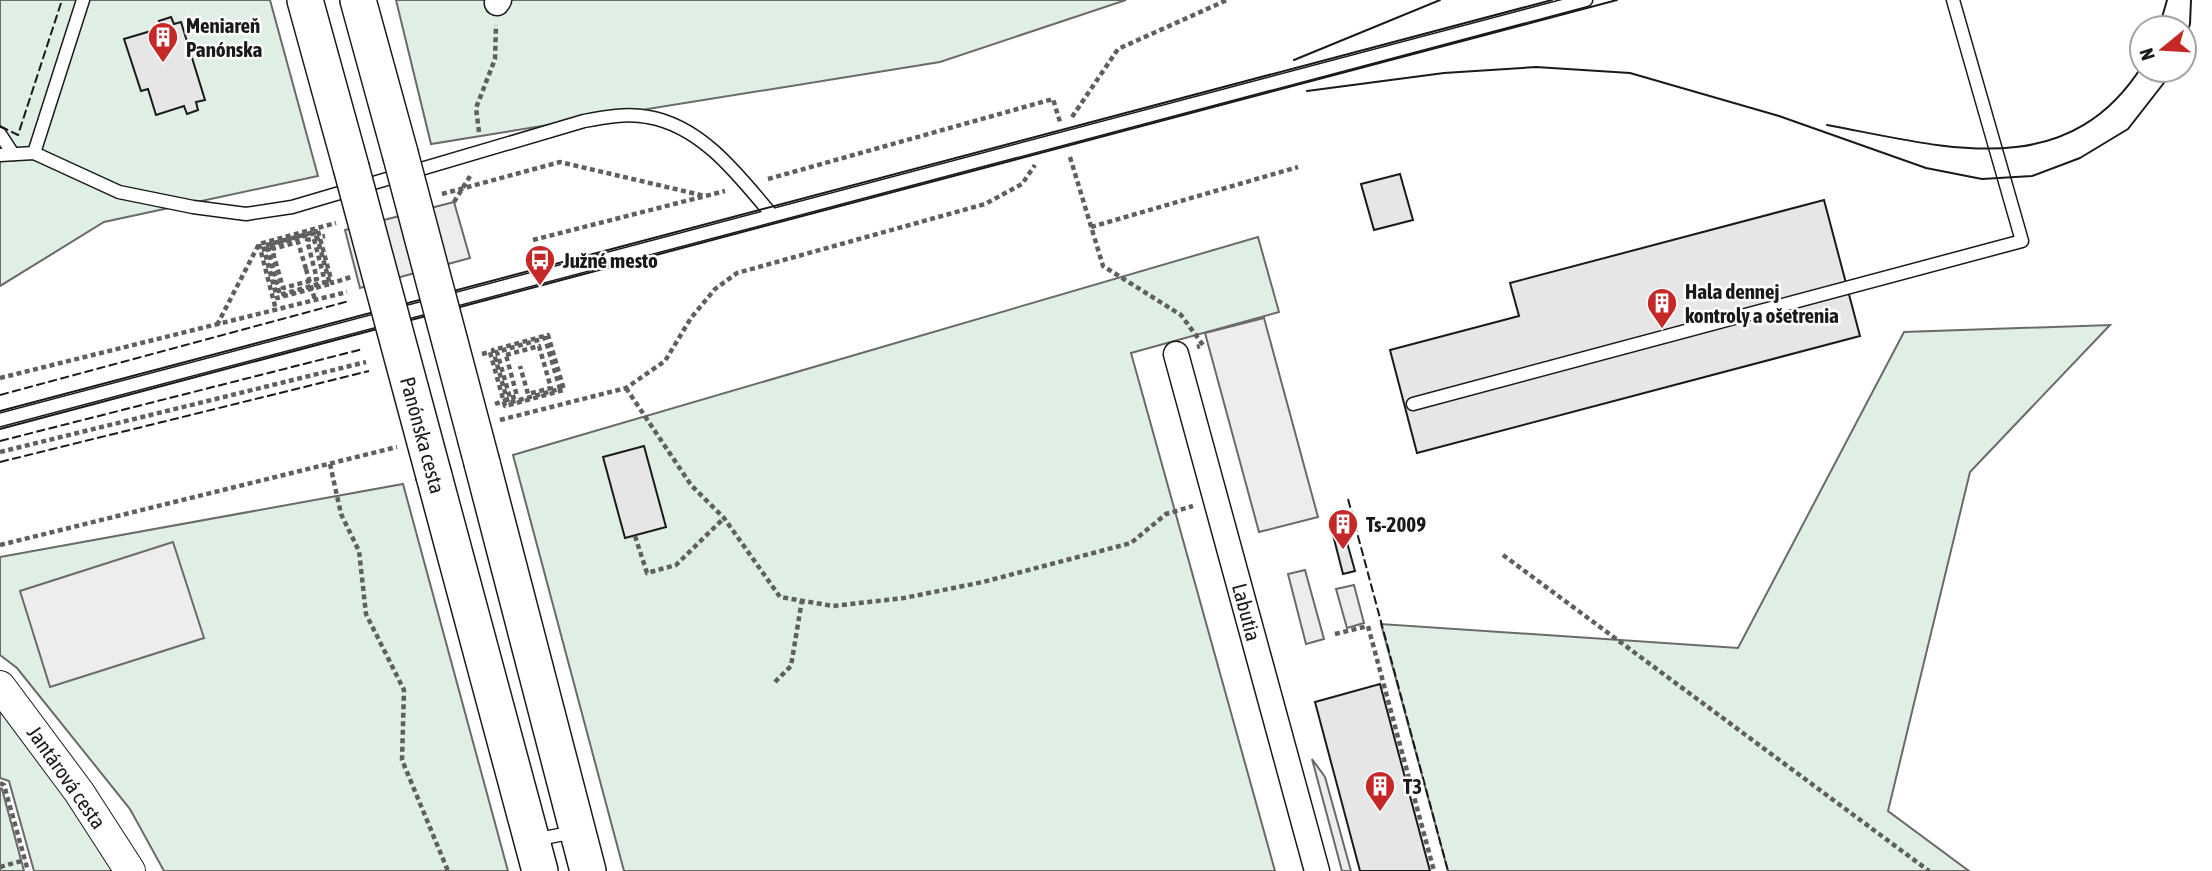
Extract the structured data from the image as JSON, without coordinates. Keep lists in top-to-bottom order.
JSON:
{
  "streets": {
    "main road": ["Panónska cesta"],
    "street": ["Labutia", "Jantárová cesta"]
  },
  "places": {
    "building": [
      "Meniareň Panónska",
      "Hala dennej kontroly a ošetrenia",
      "Ts-2009",
      "T3"
    ],
    "bus stop": ["Južné mesto"]
  },
  "north": "left"
}
